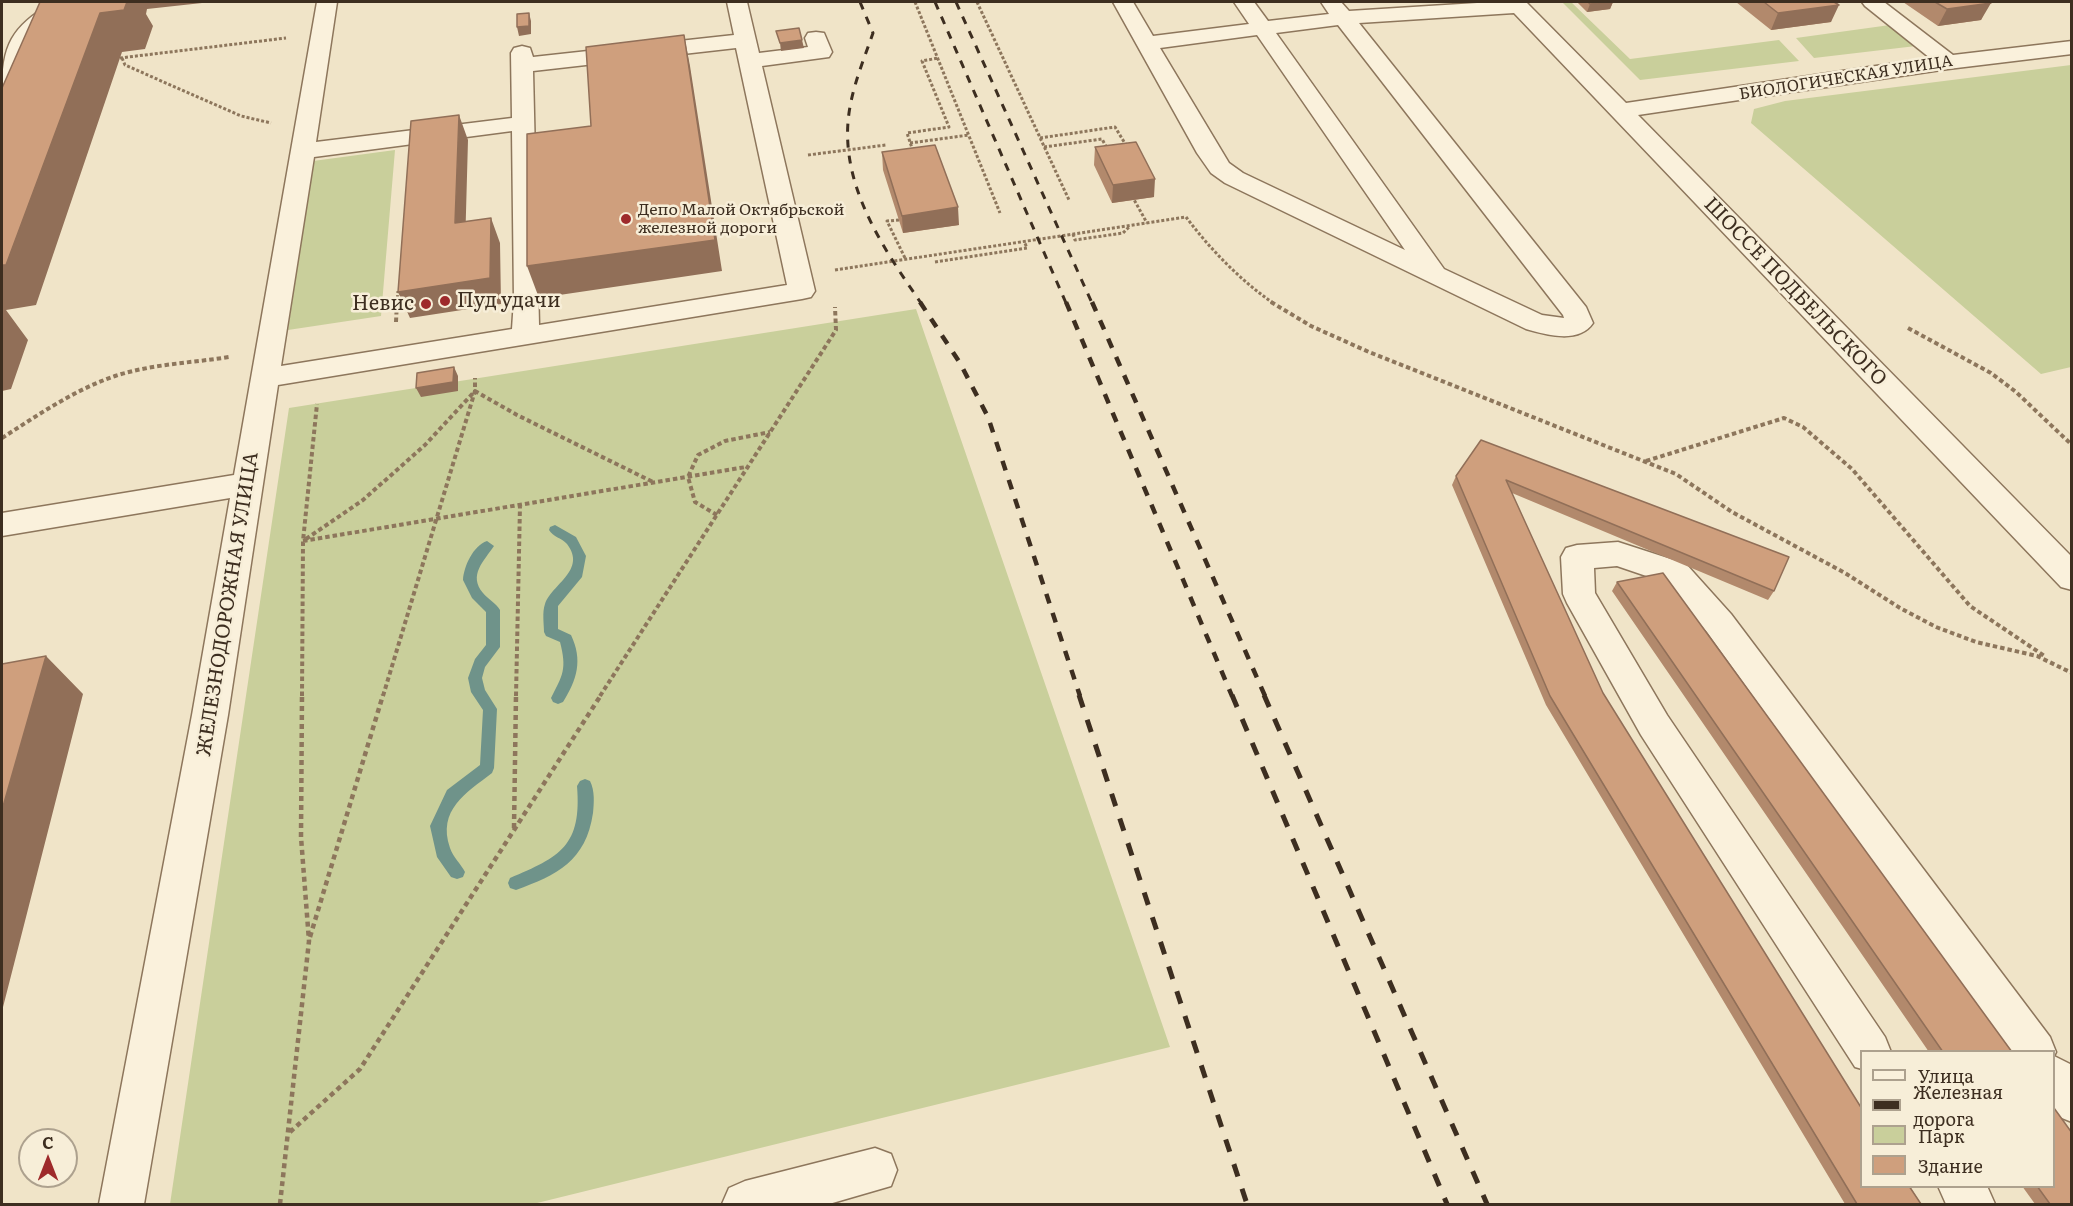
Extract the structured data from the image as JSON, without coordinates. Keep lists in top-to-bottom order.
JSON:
{
  "streets": {
    "street": ["БИОЛОГИЧЕСКАЯ УЛИЦА", "ШОССЕ ПОДБЕЛЬСКОГО", "ЖЕЛЕЗНОДОРОЖНАЯ УЛИЦА"]
  },
  "crossings": [
    ["БИОЛОГИЧЕСКАЯ УЛИЦА", "ШОССЕ ПОДБЕЛЬСКОГО"]
  ],
  "places": ["Депо Малой Октябрьской железной дороги", "Пуд удачи", "Невис"],
  "legend": [
    "Улица",
    "Железная дорога",
    "Парк",
    "Здание"
  ],
  "north": "top"
}
